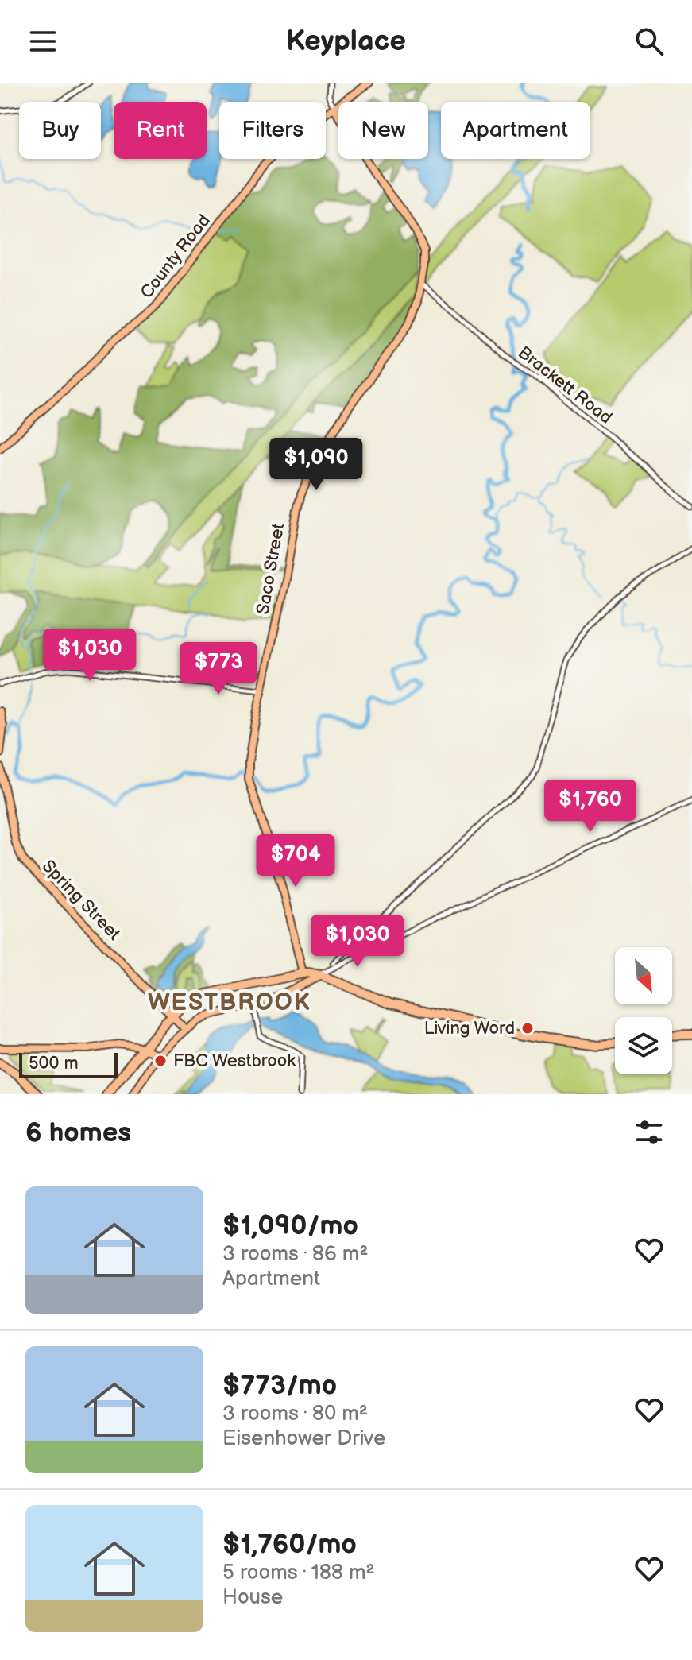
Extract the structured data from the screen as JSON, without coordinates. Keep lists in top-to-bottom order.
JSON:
{
  "streets": {
    "main road": ["County Road", "Saco Street", "Spring Street"],
    "street": ["Brackett Road"]
  },
  "crossings": [
    ["County Road", "Saco Street"],
    ["Brackett Road", "Saco Street"]
  ],
  "districts": ["WESTBROOK"],
  "places": ["Living Word", "FBC Westbrook"],
  "scale_bar": "500 m",
  "north": "bottom right",
  "page": {
    "header": "Keyplace",
    "chip": [
      "Buy",
      "Rent",
      "Filters",
      "New",
      "Apartment"
    ],
    "price": [
      "$1,090",
      "$1,030",
      "$773",
      "$1,760",
      "$704",
      "$1,030"
    ],
    "scale": "500 m",
    "heading": "6 homes",
    "list": [
      {
        "name": "$1,090/mo",
        "note": "3 rooms · 86 m² · Apartment"
      },
      {
        "name": "$773/mo",
        "note": "3 rooms · 80 m² · Eisenhower Drive"
      },
      {
        "name": "$1,760/mo",
        "note": "5 rooms · 188 m² · House"
      }
    ]
  }
}
